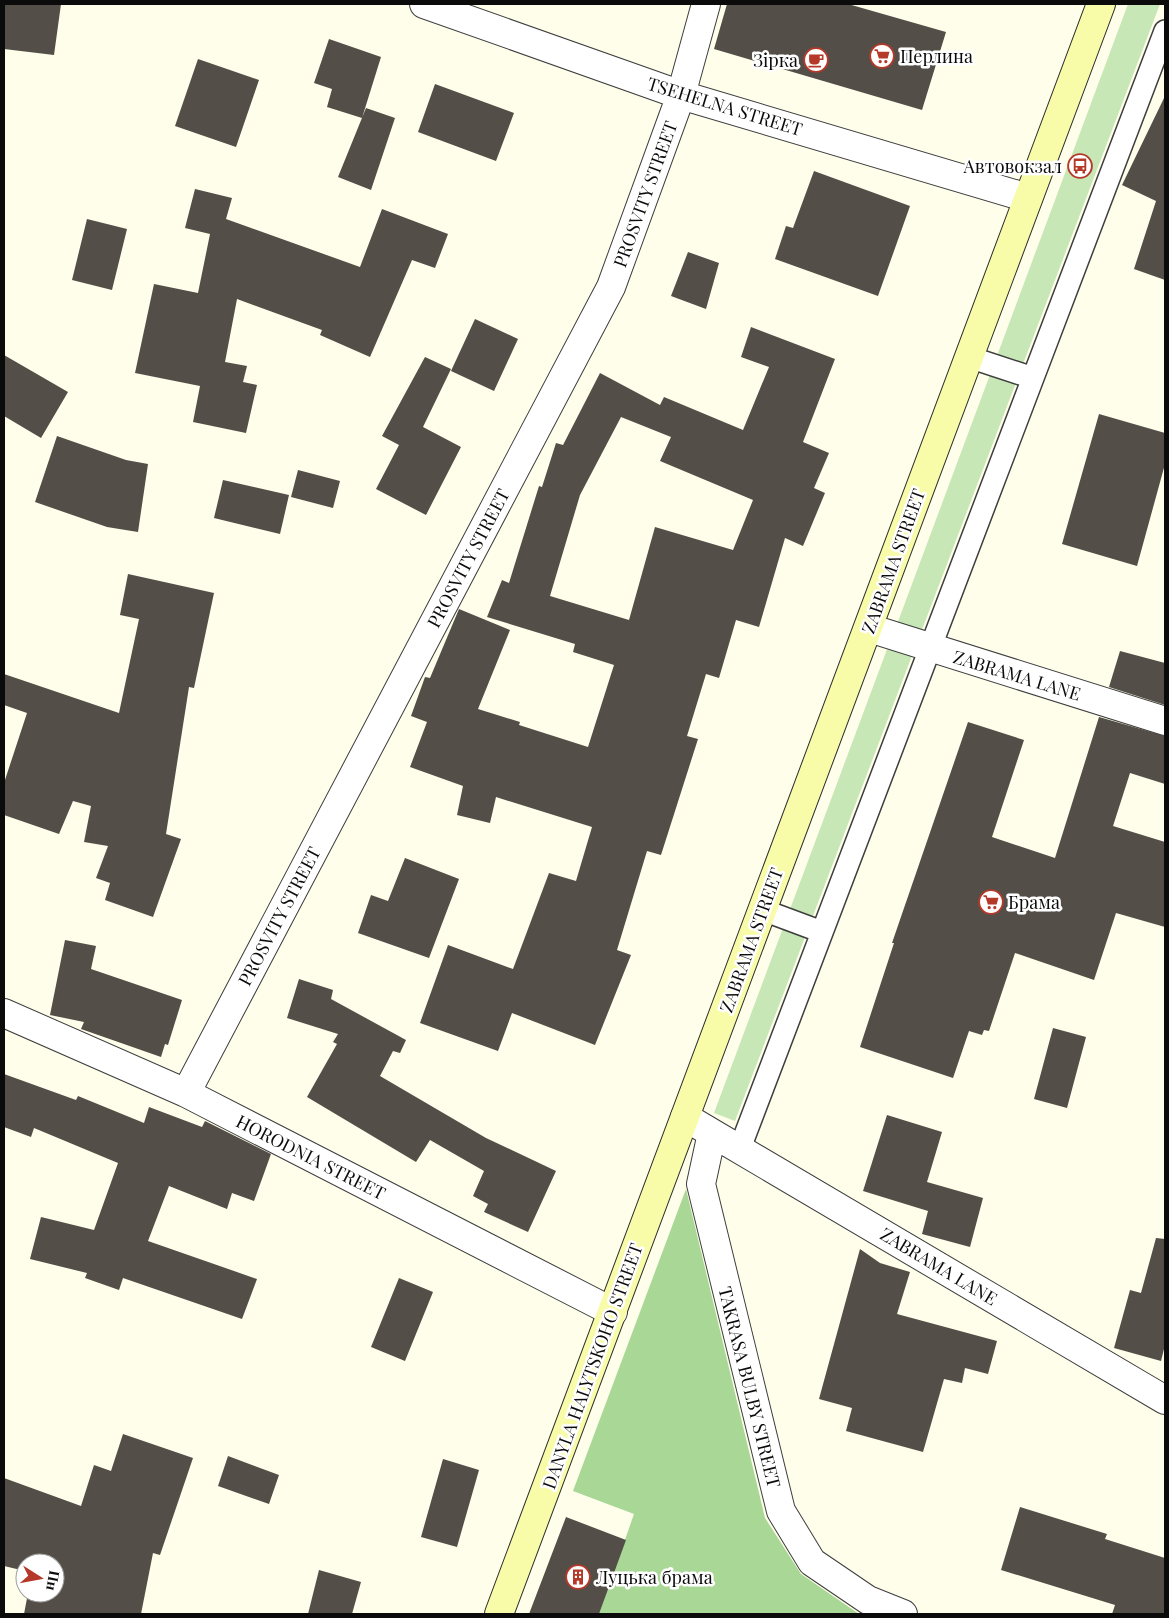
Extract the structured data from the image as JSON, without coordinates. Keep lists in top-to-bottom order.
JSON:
{
  "streets": {
    "main road": ["ZABRAMA STREET", "DANYLA HALYTSKOHO STREET"],
    "street": [
      "TSEHELNA STREET",
      "PROSVITY STREET",
      "ZABRAMA LANE",
      "HORODNIA STREET",
      "TAKRASA BULBY STREET"
    ]
  },
  "crossings": [
    ["TSEHELNA STREET", "PROSVITY STREET"],
    ["TSEHELNA STREET", "ZABRAMA STREET"],
    ["PROSVITY STREET", "HORODNIA STREET"],
    ["ZABRAMA STREET", "ZABRAMA LANE"],
    ["ZABRAMA STREET", "DANYLA HALYTSKOHO STREET"],
    ["ZABRAMA LANE", "TAKRASA BULBY STREET"],
    ["HORODNIA STREET", "DANYLA HALYTSKOHO STREET"]
  ],
  "places": {
    "supermarket": ["Перлина", "Брама"],
    "cafe": ["Зірка"],
    "bus stop": ["Автовокзал"],
    "building": ["Луцька брама"]
  },
  "north": "right"
}
